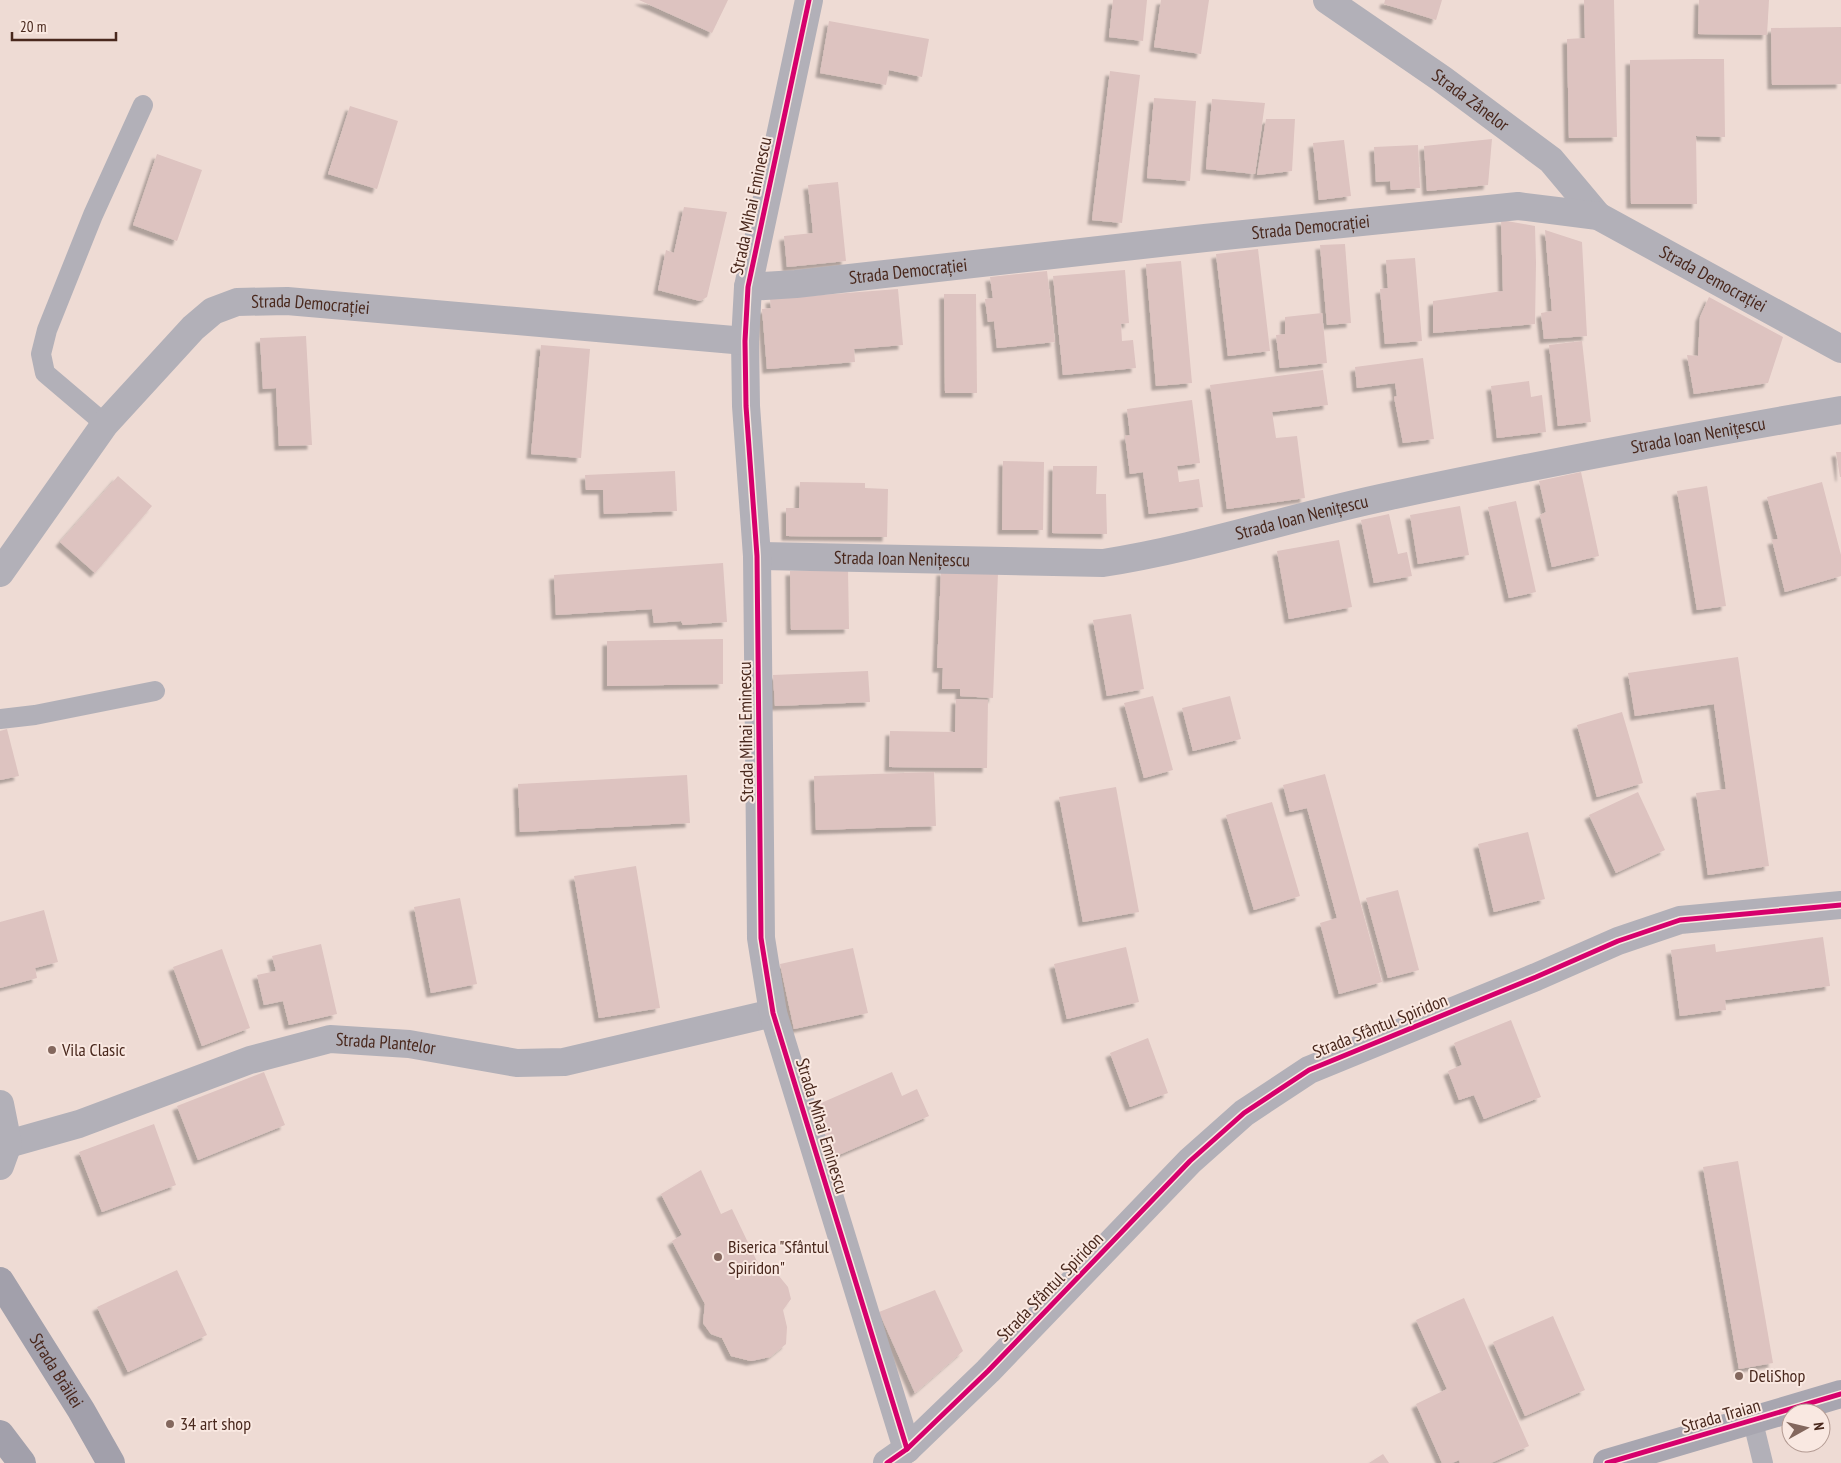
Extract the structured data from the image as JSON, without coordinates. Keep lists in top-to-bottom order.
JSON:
{
  "streets": {
    "main road": ["Strada Brăilei", "Strada Traian"],
    "street": [
      "Strada Zânelor",
      "Strada Mihai Eminescu",
      "Strada Democrației",
      "Strada Ioan Nenițescu",
      "Strada Sfântul Spiridon",
      "Strada Plantelor"
    ]
  },
  "crossings": [
    ["Strada Zânelor", "Strada Democrației"],
    ["Strada Mihai Eminescu", "Strada Democrației"],
    ["Strada Mihai Eminescu", "Strada Ioan Nenițescu"],
    ["Strada Mihai Eminescu", "Strada Sfântul Spiridon"],
    ["Strada Mihai Eminescu", "Strada Plantelor"]
  ],
  "places": [
    "Vila Clasic",
    "Biserica \"Sfântul Spiridon\"",
    "DeliShop",
    "34 art shop"
  ],
  "scale_bar": "20 m",
  "north": "right"
}
